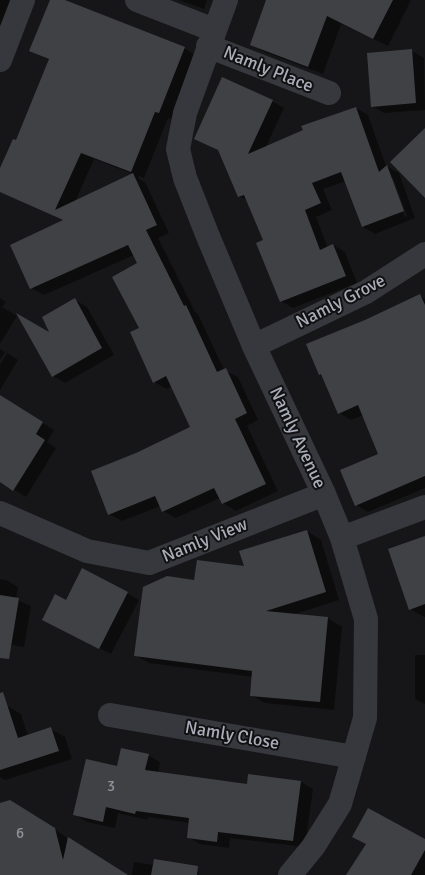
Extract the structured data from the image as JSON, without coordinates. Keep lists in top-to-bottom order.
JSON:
{
  "streets": {
    "street": [
      "Namly Place",
      "Namly Grove",
      "Namly Avenue",
      "Namly View",
      "Namly Close"
    ]
  },
  "crossings": [
    ["Namly Place", "Namly Avenue"],
    ["Namly Grove", "Namly Avenue"],
    ["Namly Avenue", "Namly View"],
    ["Namly Avenue", "Namly Close"]
  ],
  "house_numbers": ["3", "6"]
}
